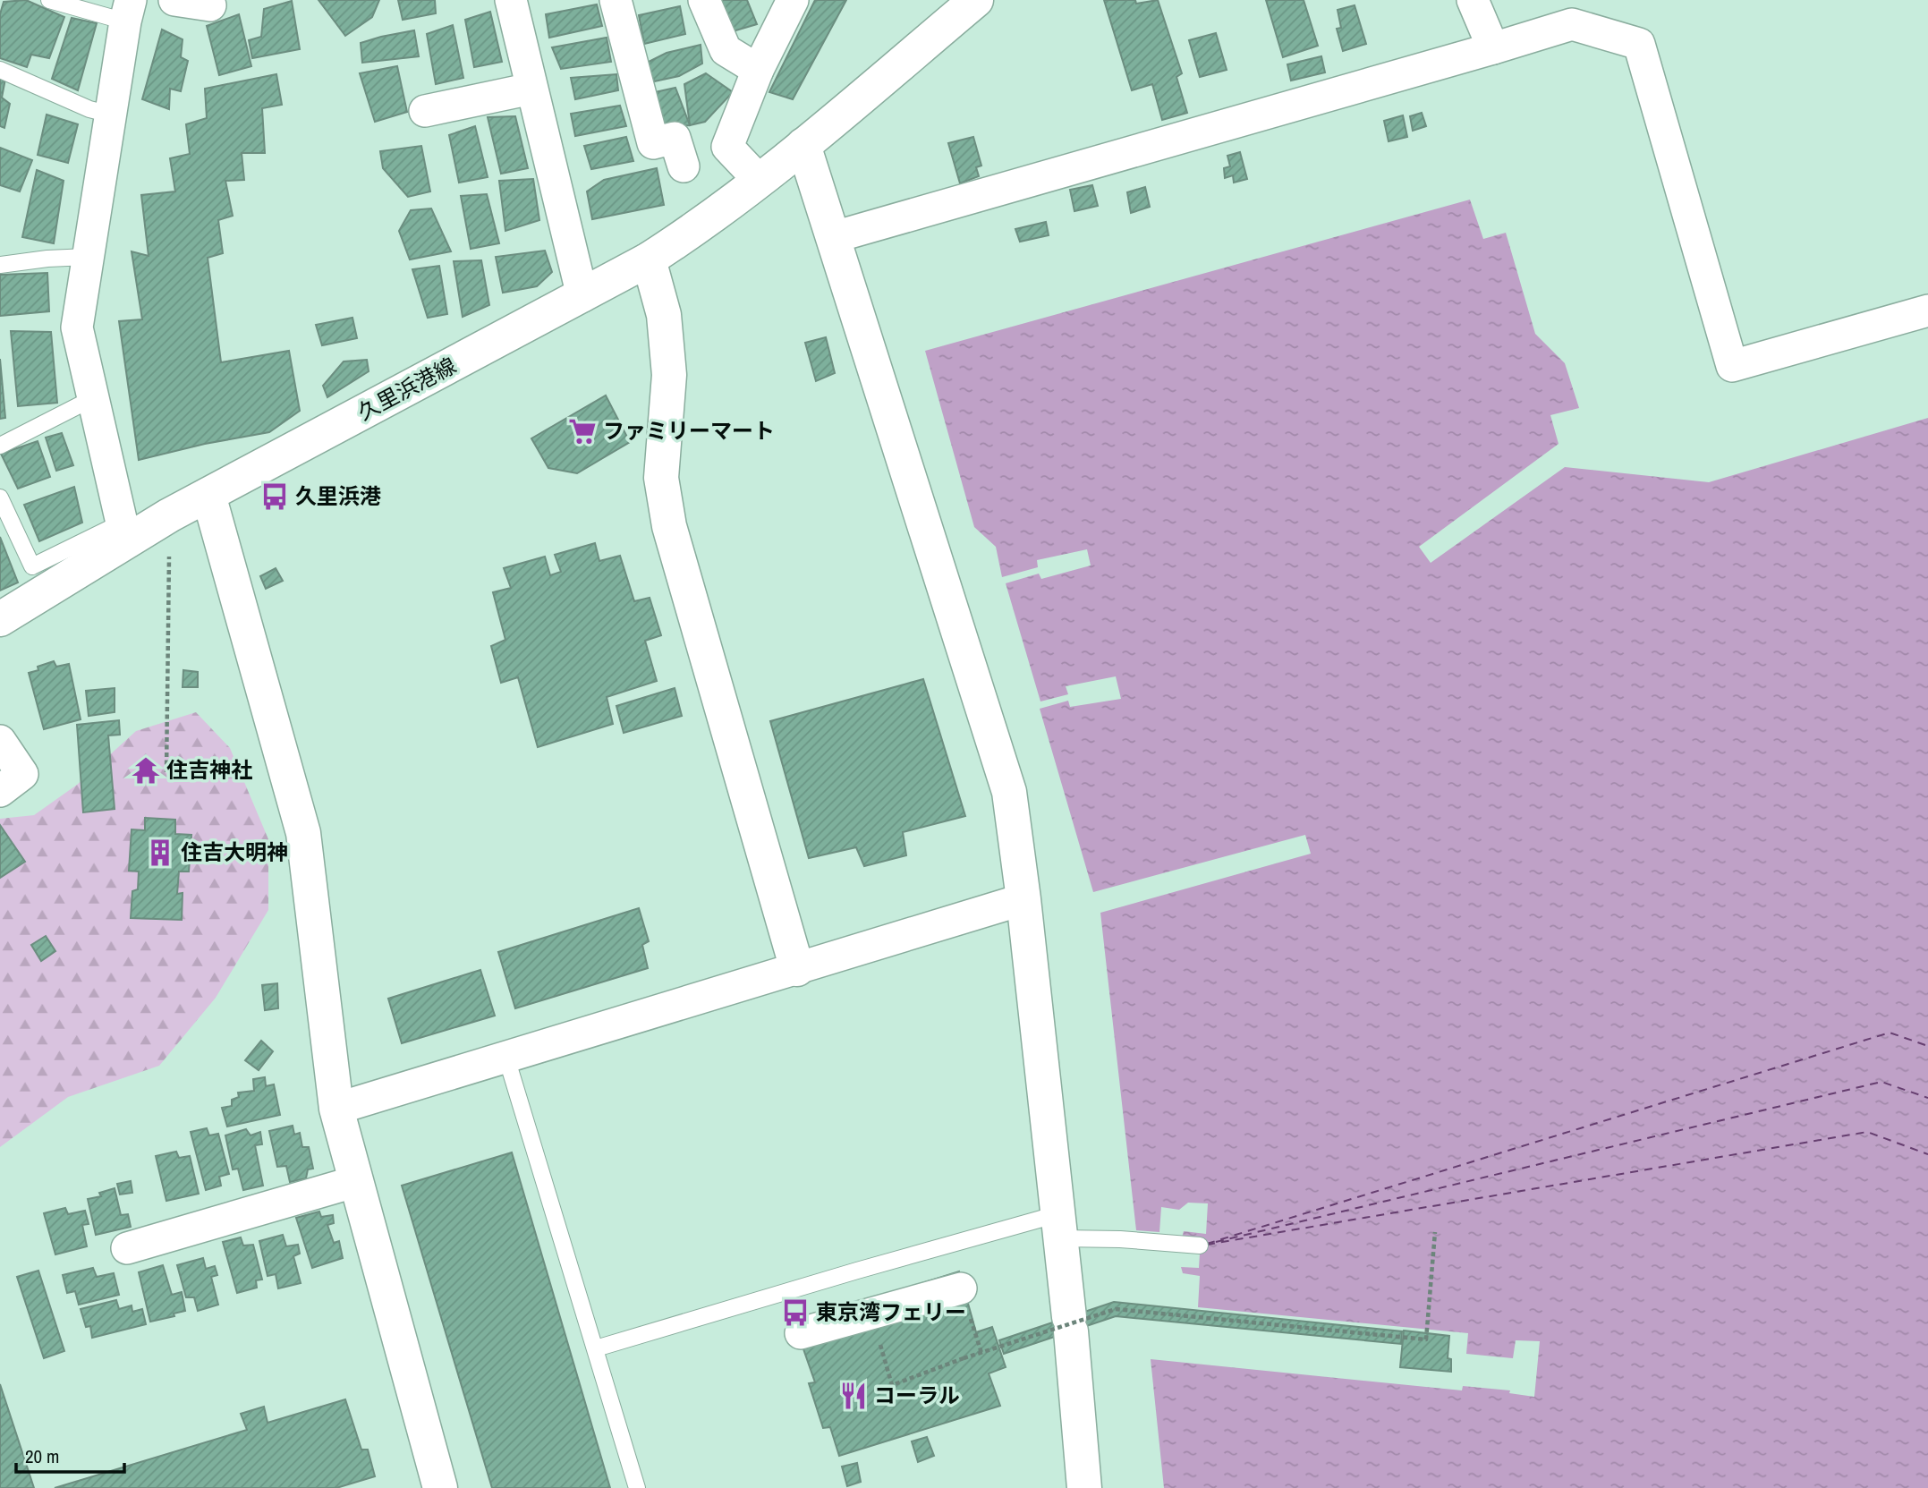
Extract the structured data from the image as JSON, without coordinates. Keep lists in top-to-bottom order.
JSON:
{
  "streets": {
    "street": ["久里浜港線"]
  },
  "places": {
    "supermarket": ["ファミリーマート"],
    "bus stop": ["久里浜港", "東京湾フェリー"],
    "temple": ["住吉神社"],
    "building": ["住吉大明神"],
    "restaurant": ["コーラル"]
  },
  "scale_bar": "20 m"
}
